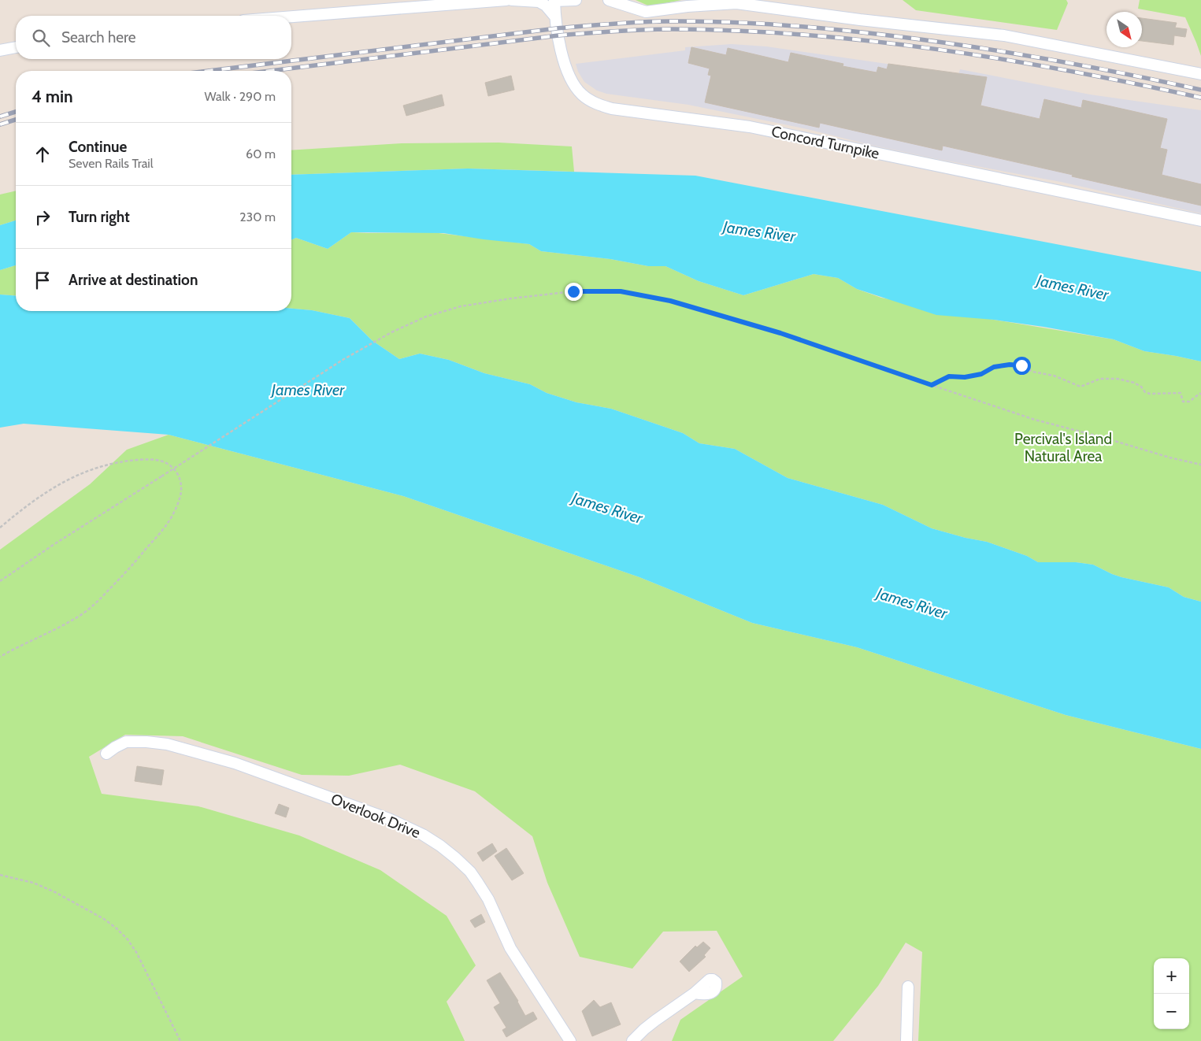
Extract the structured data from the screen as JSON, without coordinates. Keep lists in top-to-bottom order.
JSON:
{
  "streets": {
    "street": ["Concord Turnpike", "Overlook Drive"]
  },
  "water": ["James River"],
  "parks": ["Percival's Island Natural Area"],
  "north": "bottom right",
  "page": {
    "search": "Search here",
    "heading": ["4 min", "Walk · 290 m"],
    "list": [
      ["Continue", "Seven Rails Trail", "60 m"],
      ["Turn right", "230 m"],
      "Arrive at destination"
    ],
    "map_buttons": ["+", "−"]
  }
}
